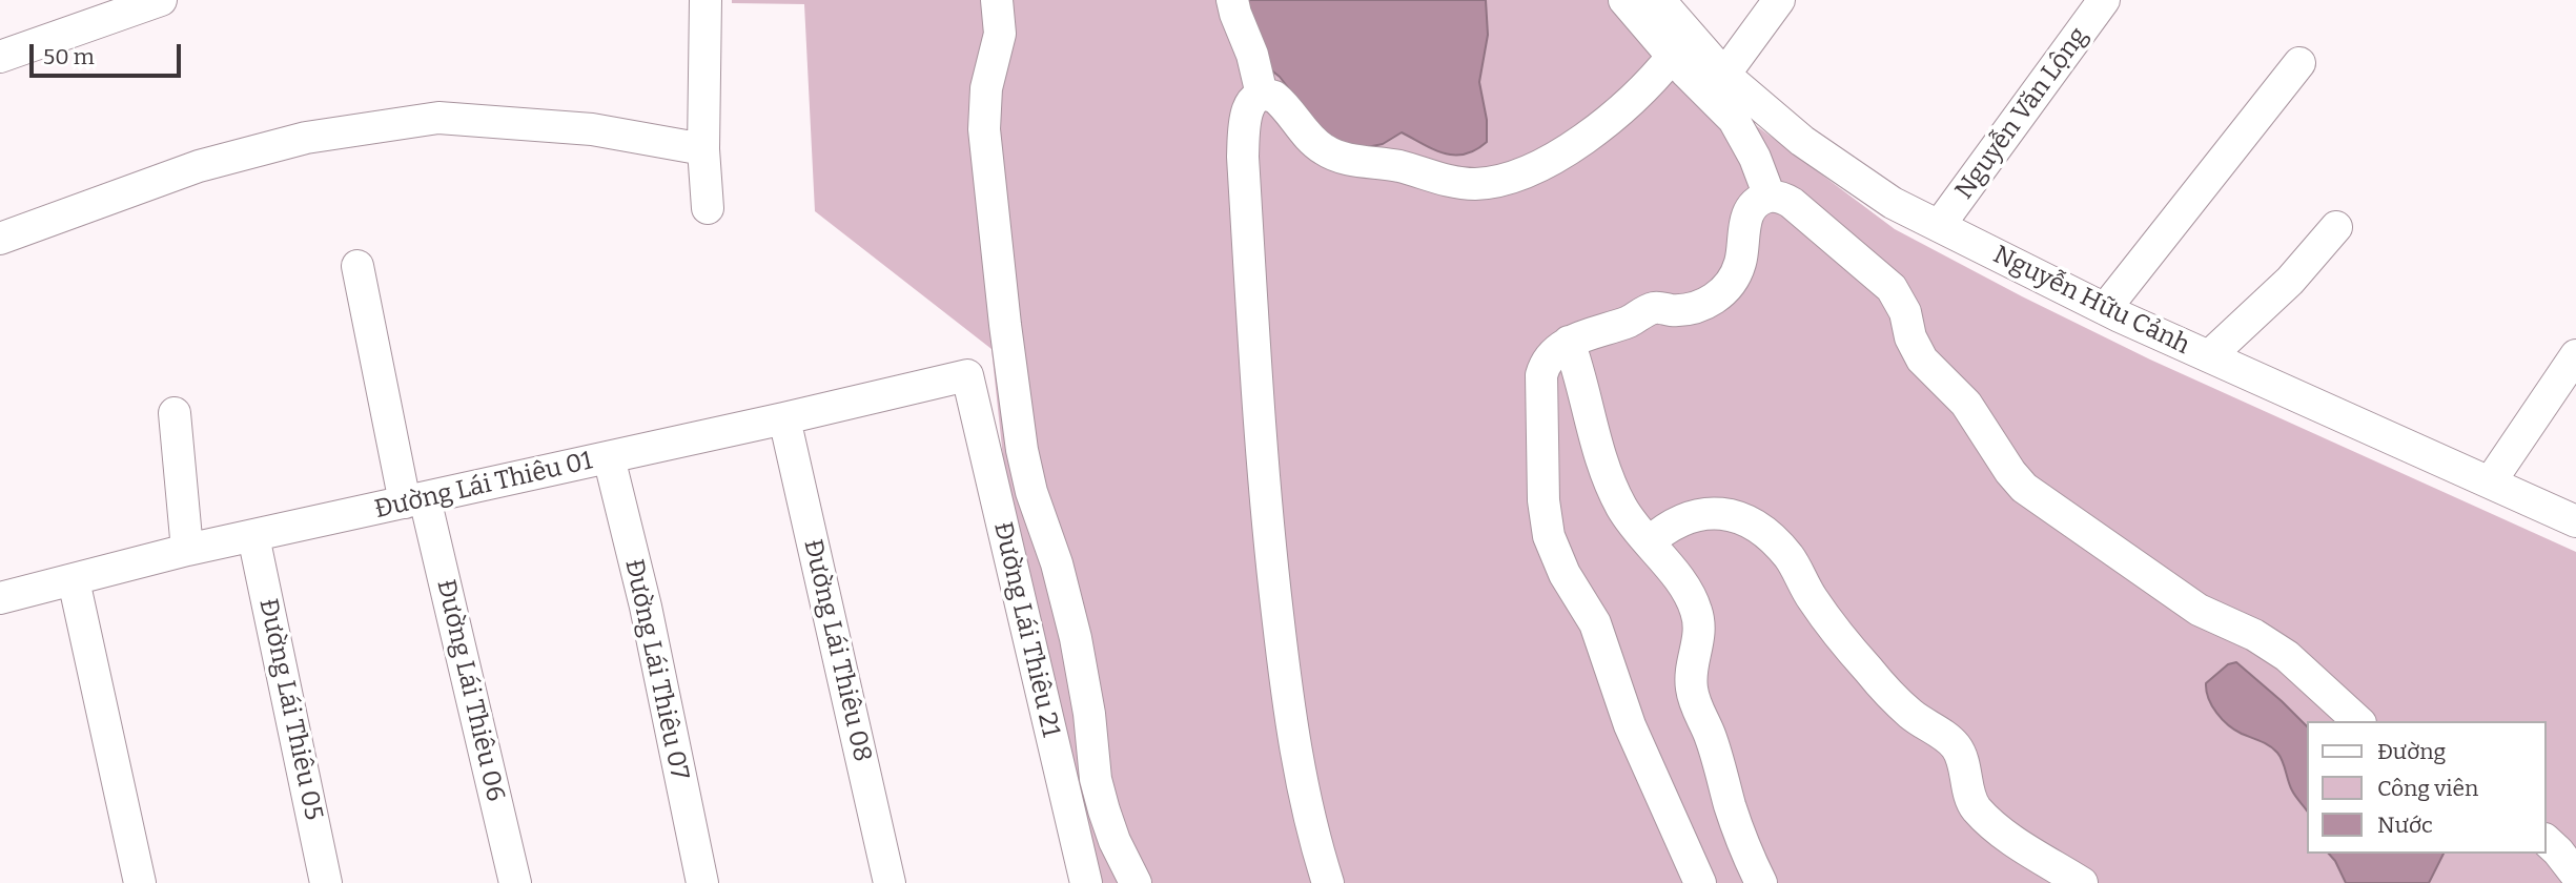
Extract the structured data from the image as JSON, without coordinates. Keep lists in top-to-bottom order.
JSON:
{
  "streets": {
    "street": [
      "Nguyễn Văn Lộng",
      "Nguyễn Hữu Cảnh",
      "Đường Lái Thiêu 01",
      "Đường Lái Thiêu 21",
      "Đường Lái Thiêu 08",
      "Đường Lái Thiêu 07",
      "Đường Lái Thiêu 06",
      "Đường Lái Thiêu 05"
    ]
  },
  "crossings": [
    ["Nguyễn Văn Lộng", "Nguyễn Hữu Cảnh"],
    ["Đường Lái Thiêu 01", "Đường Lái Thiêu 21"],
    ["Đường Lái Thiêu 01", "Đường Lái Thiêu 08"],
    ["Đường Lái Thiêu 01", "Đường Lái Thiêu 07"],
    ["Đường Lái Thiêu 01", "Đường Lái Thiêu 06"],
    ["Đường Lái Thiêu 01", "Đường Lái Thiêu 05"]
  ],
  "legend": ["Đường", "Công viên", "Nước"],
  "scale_bar": "50 m"
}
